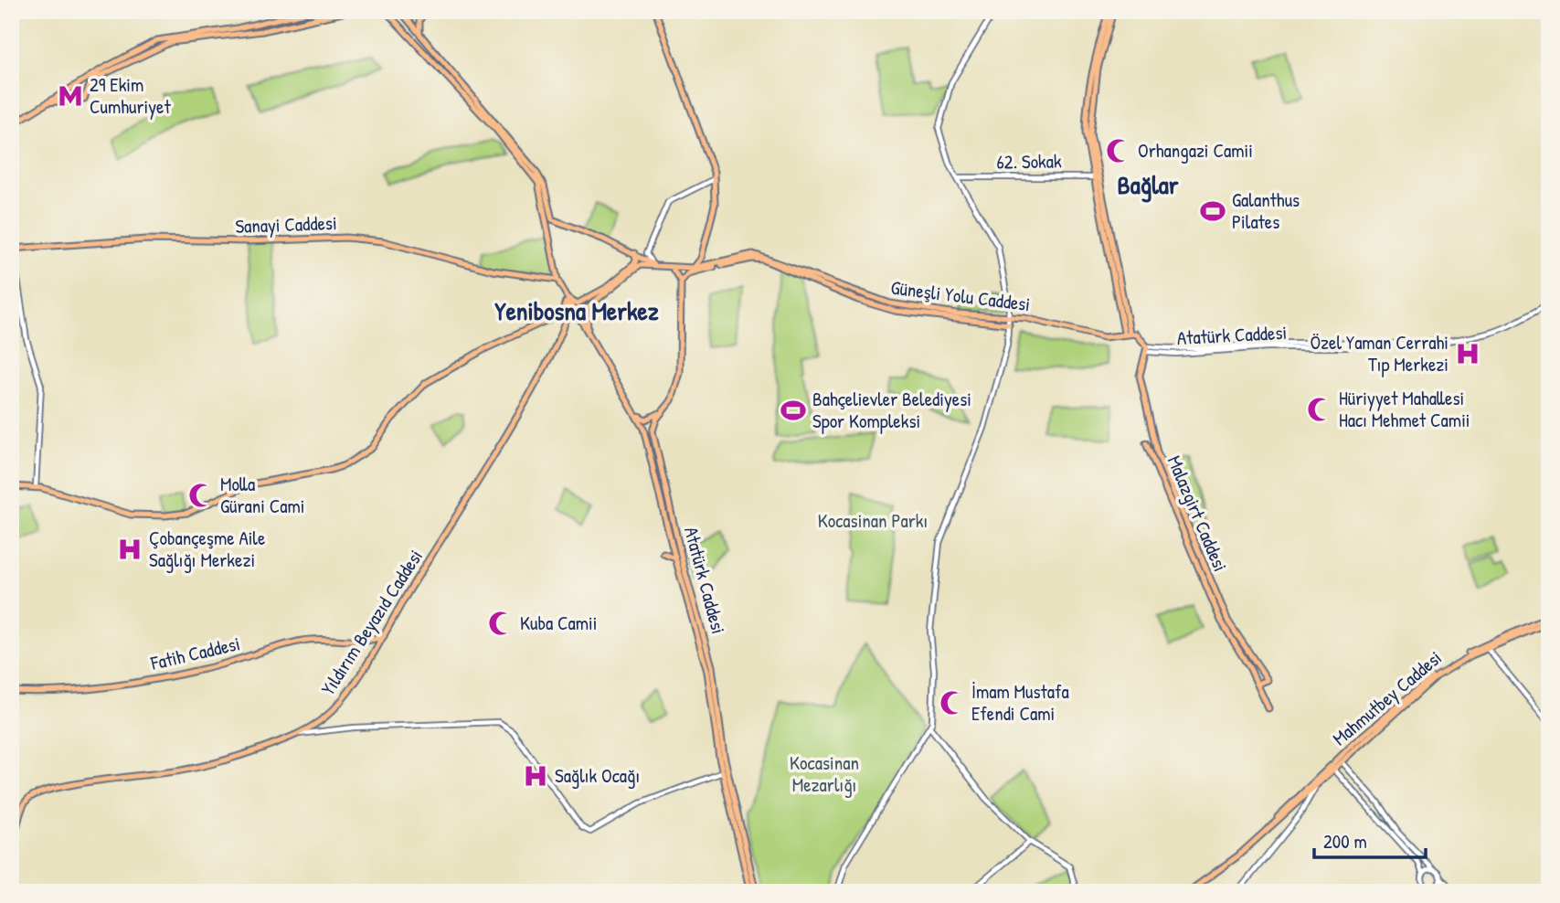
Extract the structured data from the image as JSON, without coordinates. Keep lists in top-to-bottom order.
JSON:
{
  "streets": {
    "main road": [
      "Sanayi Caddesi",
      "Güneşli Yolu Caddesi",
      "Atatürk Caddesi",
      "Malazgirt Caddesi",
      "Yıldırım Beyazıd Caddesi",
      "Fatih Caddesi",
      "Mahmutbey Caddesi"
    ],
    "street": ["62. Sokak"]
  },
  "crossings": [
    ["Güneşli Yolu Caddesi", "Atatürk Caddesi"],
    ["Atatürk Caddesi", "Malazgirt Caddesi"],
    ["Yıldırım Beyazıd Caddesi", "Fatih Caddesi"]
  ],
  "districts": ["Bağlar", "Yenibosna Merkez"],
  "parks": ["Kocasinan Parkı", "Kocasinan Mezarlığı"],
  "places": {
    "metro station": ["29 Ekim Cumhuriyet"],
    "mosque": [
      "Orhangazi Camii",
      "Hüriyyet Mahallesi Hacı Mehmet Camii",
      "Molla Gürani Cami",
      "Kuba Camii",
      "İmam Mustafa Efendi Cami"
    ],
    "sports": ["Galanthus Pilates", "Bahçelievler Belediyesi Spor Kompleksi"],
    "hospital": ["Özel Yaman Cerrahi Tıp Merkezi", "Çobançeşme Aile Sağlığı Merkezi", "Sağlık Ocağı"]
  },
  "scale_bar": "200 m"
}
